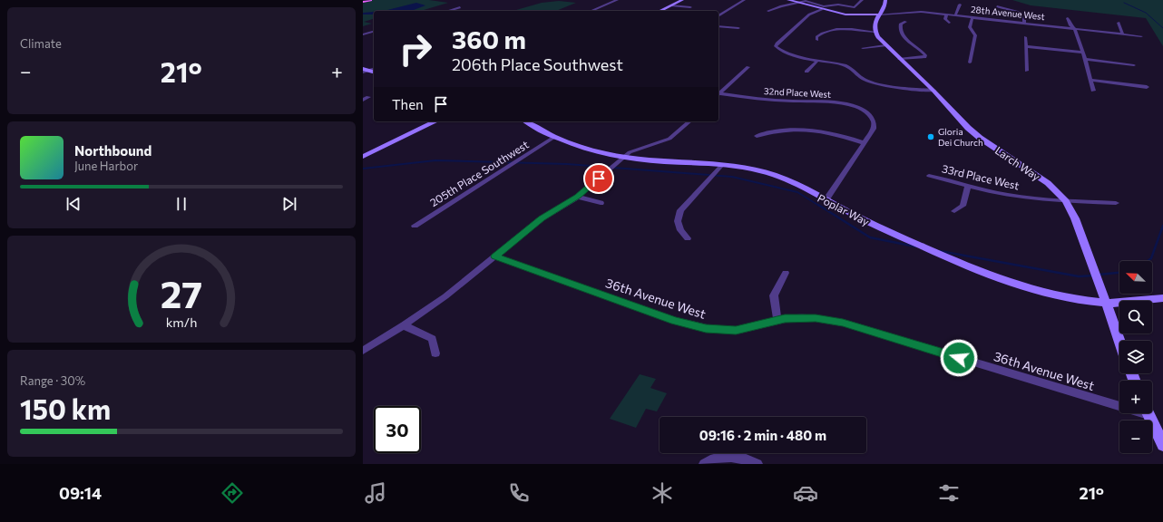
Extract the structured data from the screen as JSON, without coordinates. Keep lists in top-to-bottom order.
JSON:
{
  "streets": {
    "main road": ["28th Avenue West", "Larch Way", "Poplar Way"],
    "street": [
      "32nd Place West",
      "205th Place Southwest",
      "33rd Place West",
      "36th Avenue West"
    ]
  },
  "crossings": [
    ["Larch Way", "33rd Place West"],
    ["Larch Way", "Poplar Way"],
    ["205th Place Southwest", "Poplar Way"]
  ],
  "places": ["Gloria Dei Church"],
  "north": "top left",
  "page": {
    "tile": [
      "Climate",
      ["Range · 30%", "150 km"]
    ],
    "turn": ["360 m", "206th Place Southwest"],
    "heat": ["−", "21°", "+"],
    "then": "Then",
    "song": ["Northbound", "June Harbor"],
    "map_buttons": ["+", "−"],
    "limit": "30",
    "trip": "09:16 · 2 min · 480 m",
    "tabs": ["09:14", "21°"],
    "gauge": ["27", "km/h"]
  }
}
